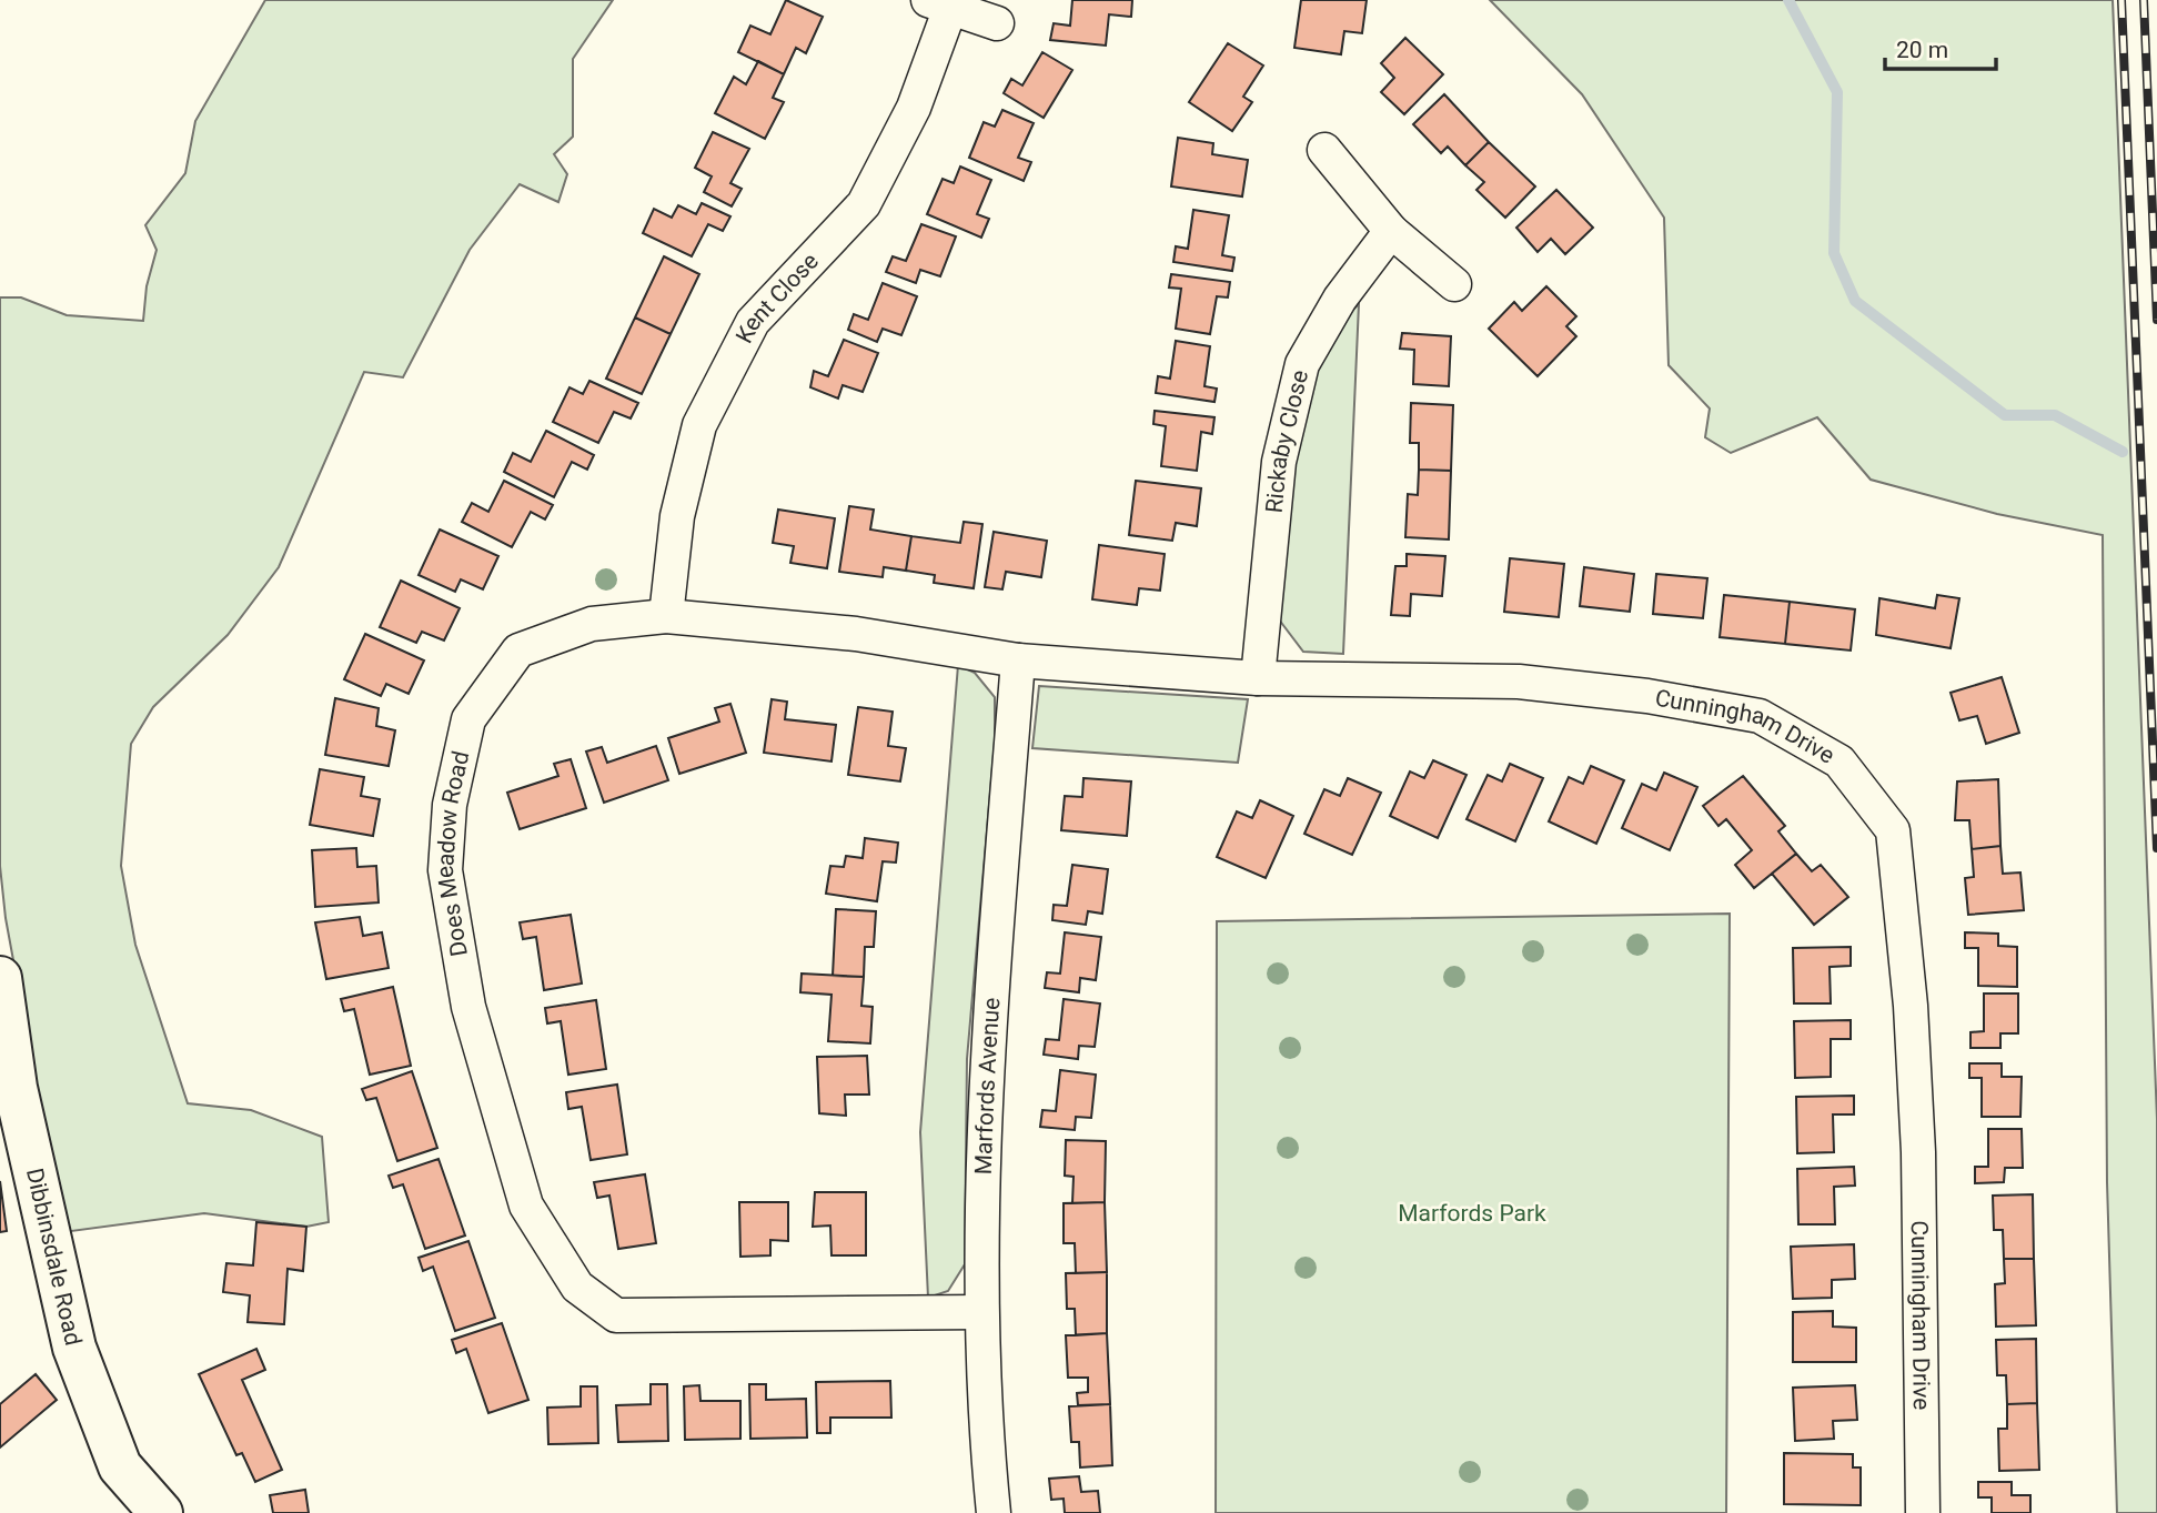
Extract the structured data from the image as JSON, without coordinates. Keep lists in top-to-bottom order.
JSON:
{
  "streets": {
    "street": [
      "Kent Close",
      "Rickaby Close",
      "Cunningham Drive",
      "Does Meadow Road",
      "Marfords Avenue",
      "Dibbinsdale Road"
    ]
  },
  "crossings": [
    ["Kent Close", "Does Meadow Road"],
    ["Rickaby Close", "Cunningham Drive"],
    ["Cunningham Drive", "Does Meadow Road"],
    ["Cunningham Drive", "Marfords Avenue"],
    ["Does Meadow Road", "Marfords Avenue"]
  ],
  "parks": ["Marfords Park"],
  "scale_bar": "20 m"
}
